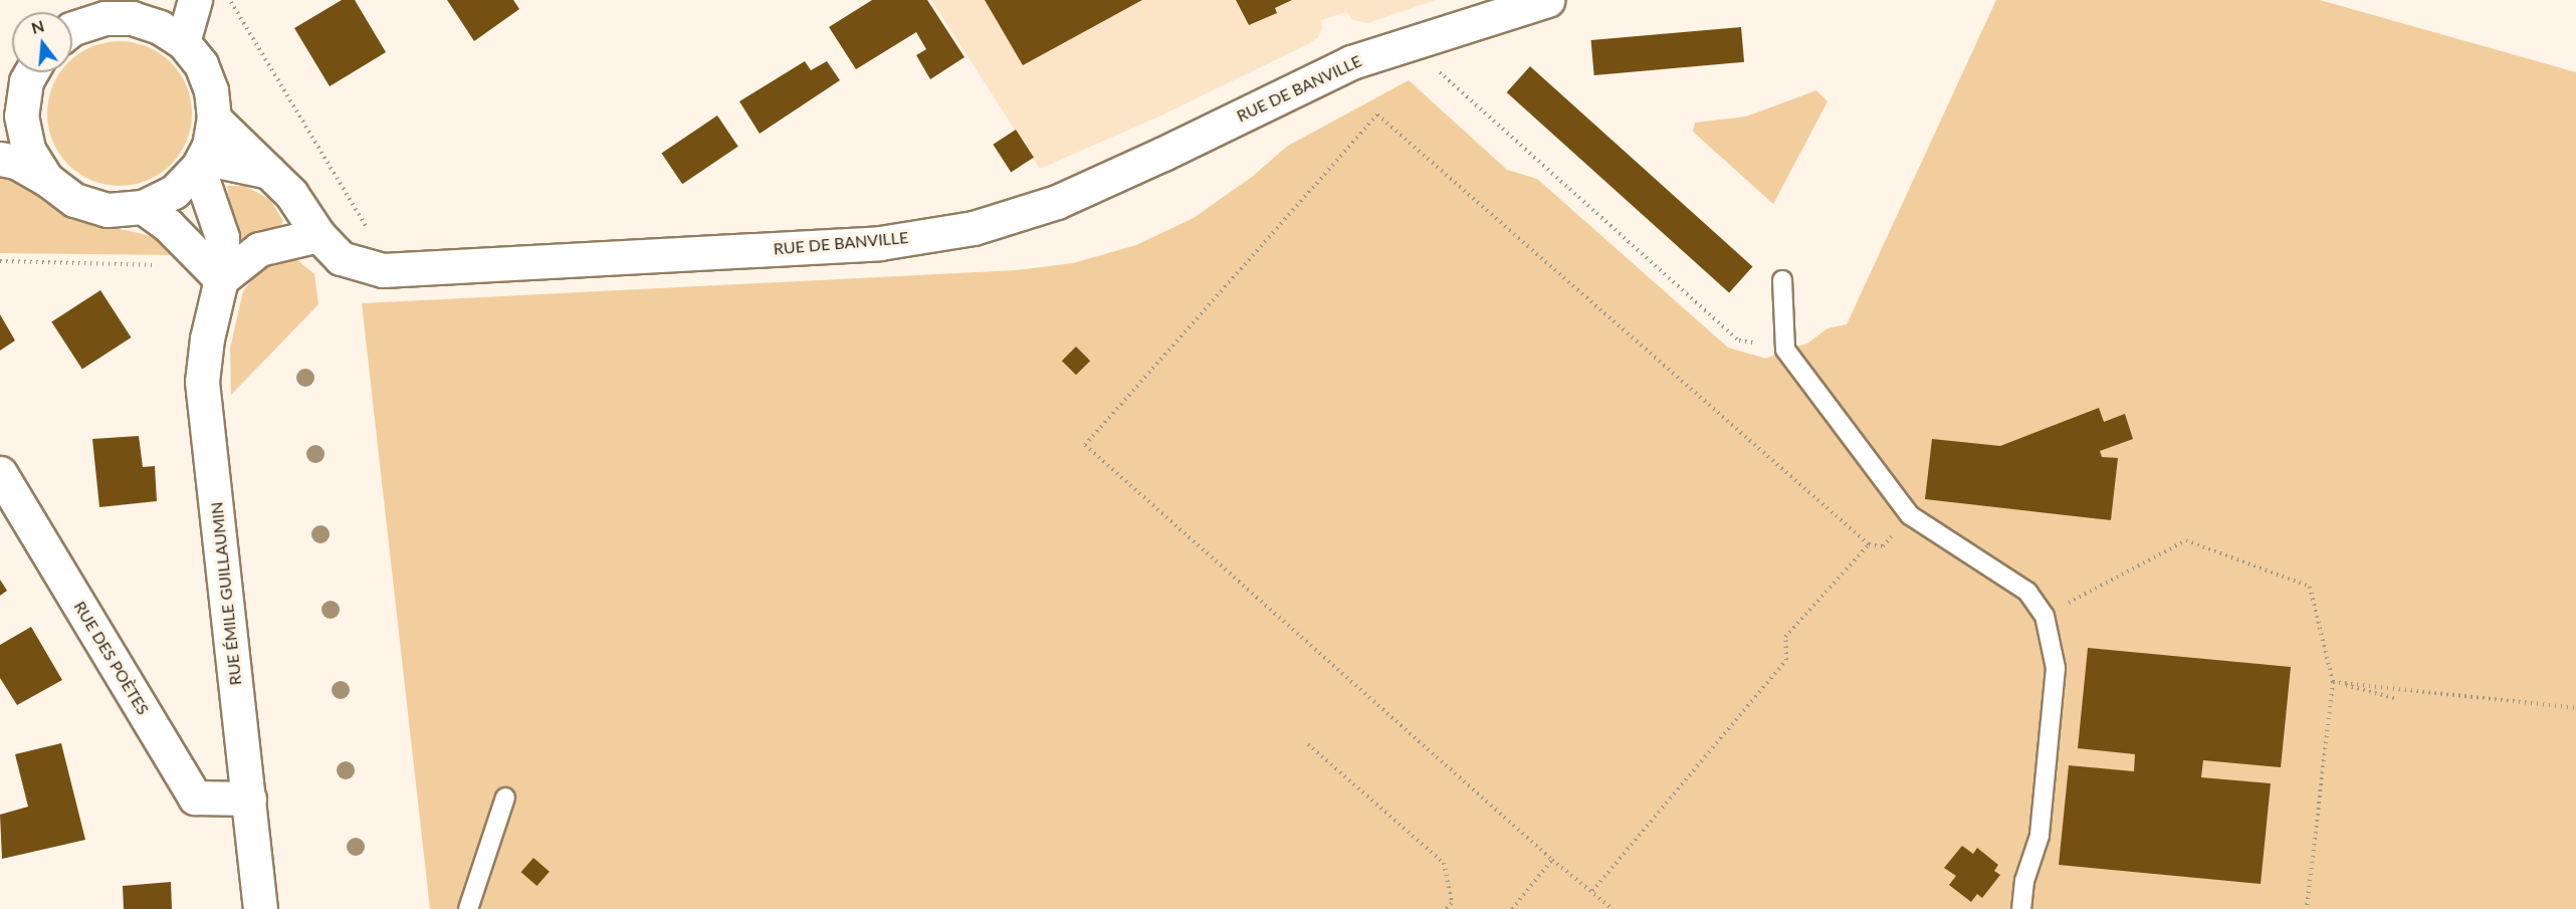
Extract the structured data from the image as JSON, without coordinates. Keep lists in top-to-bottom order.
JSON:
{
  "streets": {
    "street": ["RUE DE BANVILLE", "RUE ÉMILE GUILLAUMIN", "RUE DES POÈTES"]
  },
  "crossings": [
    ["RUE ÉMILE GUILLAUMIN", "RUE DES POÈTES"]
  ],
  "north": "top"
}
